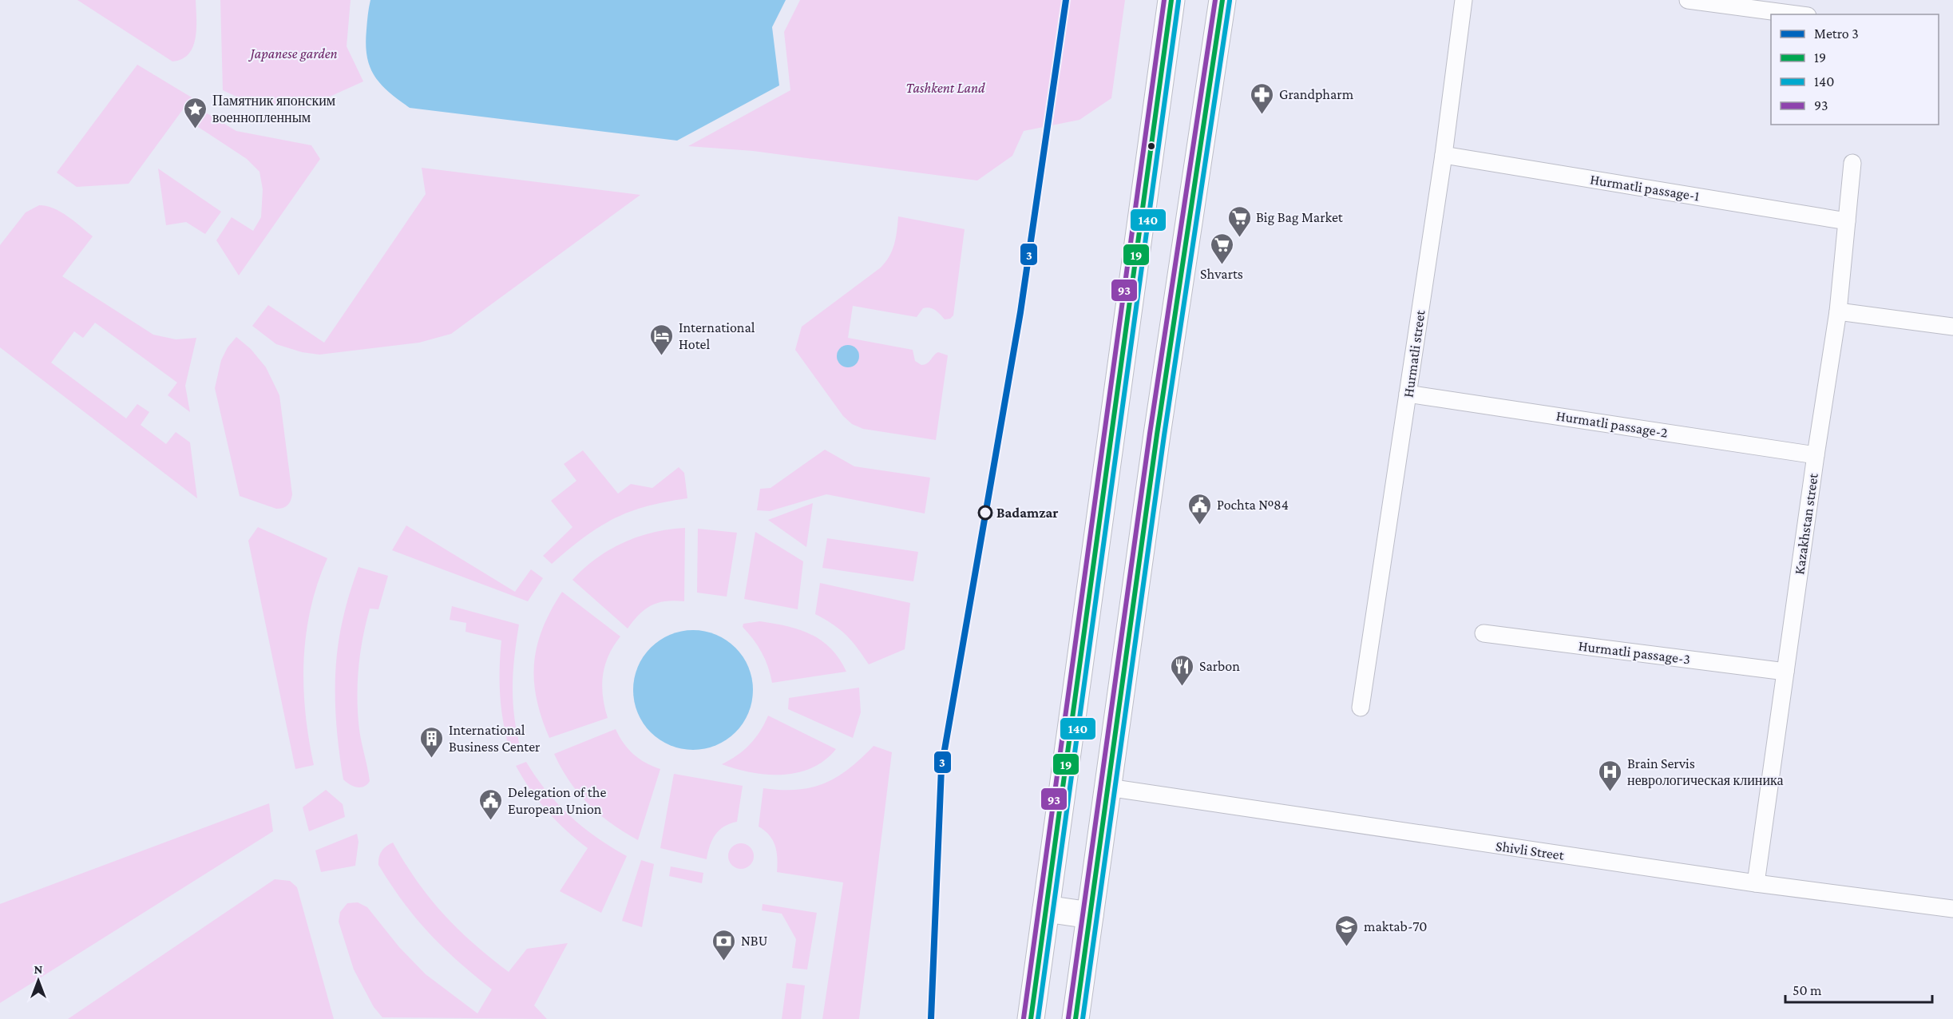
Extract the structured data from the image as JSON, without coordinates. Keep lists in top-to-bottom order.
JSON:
{
  "streets": {
    "street": [
      "Hurmatli passage-1",
      "Hurmatli street",
      "Hurmatli passage-2",
      "Kazakhstan street",
      "Hurmatli passage-3",
      "Shivli Street"
    ]
  },
  "crossings": [
    ["Hurmatli passage-1", "Hurmatli street"],
    ["Hurmatli passage-1", "Kazakhstan street"],
    ["Hurmatli street", "Hurmatli passage-2"],
    ["Hurmatli passage-2", "Kazakhstan street"],
    ["Kazakhstan street", "Hurmatli passage-3"],
    ["Kazakhstan street", "Shivli Street"]
  ],
  "parks": ["Japanese garden", "Tashkent Land"],
  "places": {
    "pharmacy": ["Grandpharm"],
    "place": ["Памятник японским военнопленным"],
    "supermarket": ["Big Bag Market", "Shvarts"],
    "hotel": ["International Hotel"],
    "other": ["Badamzar"],
    "public building": ["Pochta №84", "Delegation of the European Union"],
    "restaurant": ["Sarbon"],
    "building": ["International Business Center"],
    "hospital": ["Brain Servis неврологическая клиника"],
    "school or university": ["maktab-70"],
    "bank": ["NBU"]
  },
  "lines": [
    "metro line 3",
    "transit line 19",
    "transit line 93",
    "transit line 140"
  ],
  "legend": [
    "Metro 3",
    "19",
    "140",
    "93"
  ],
  "scale_bar": "50 m",
  "north": "top"
}
